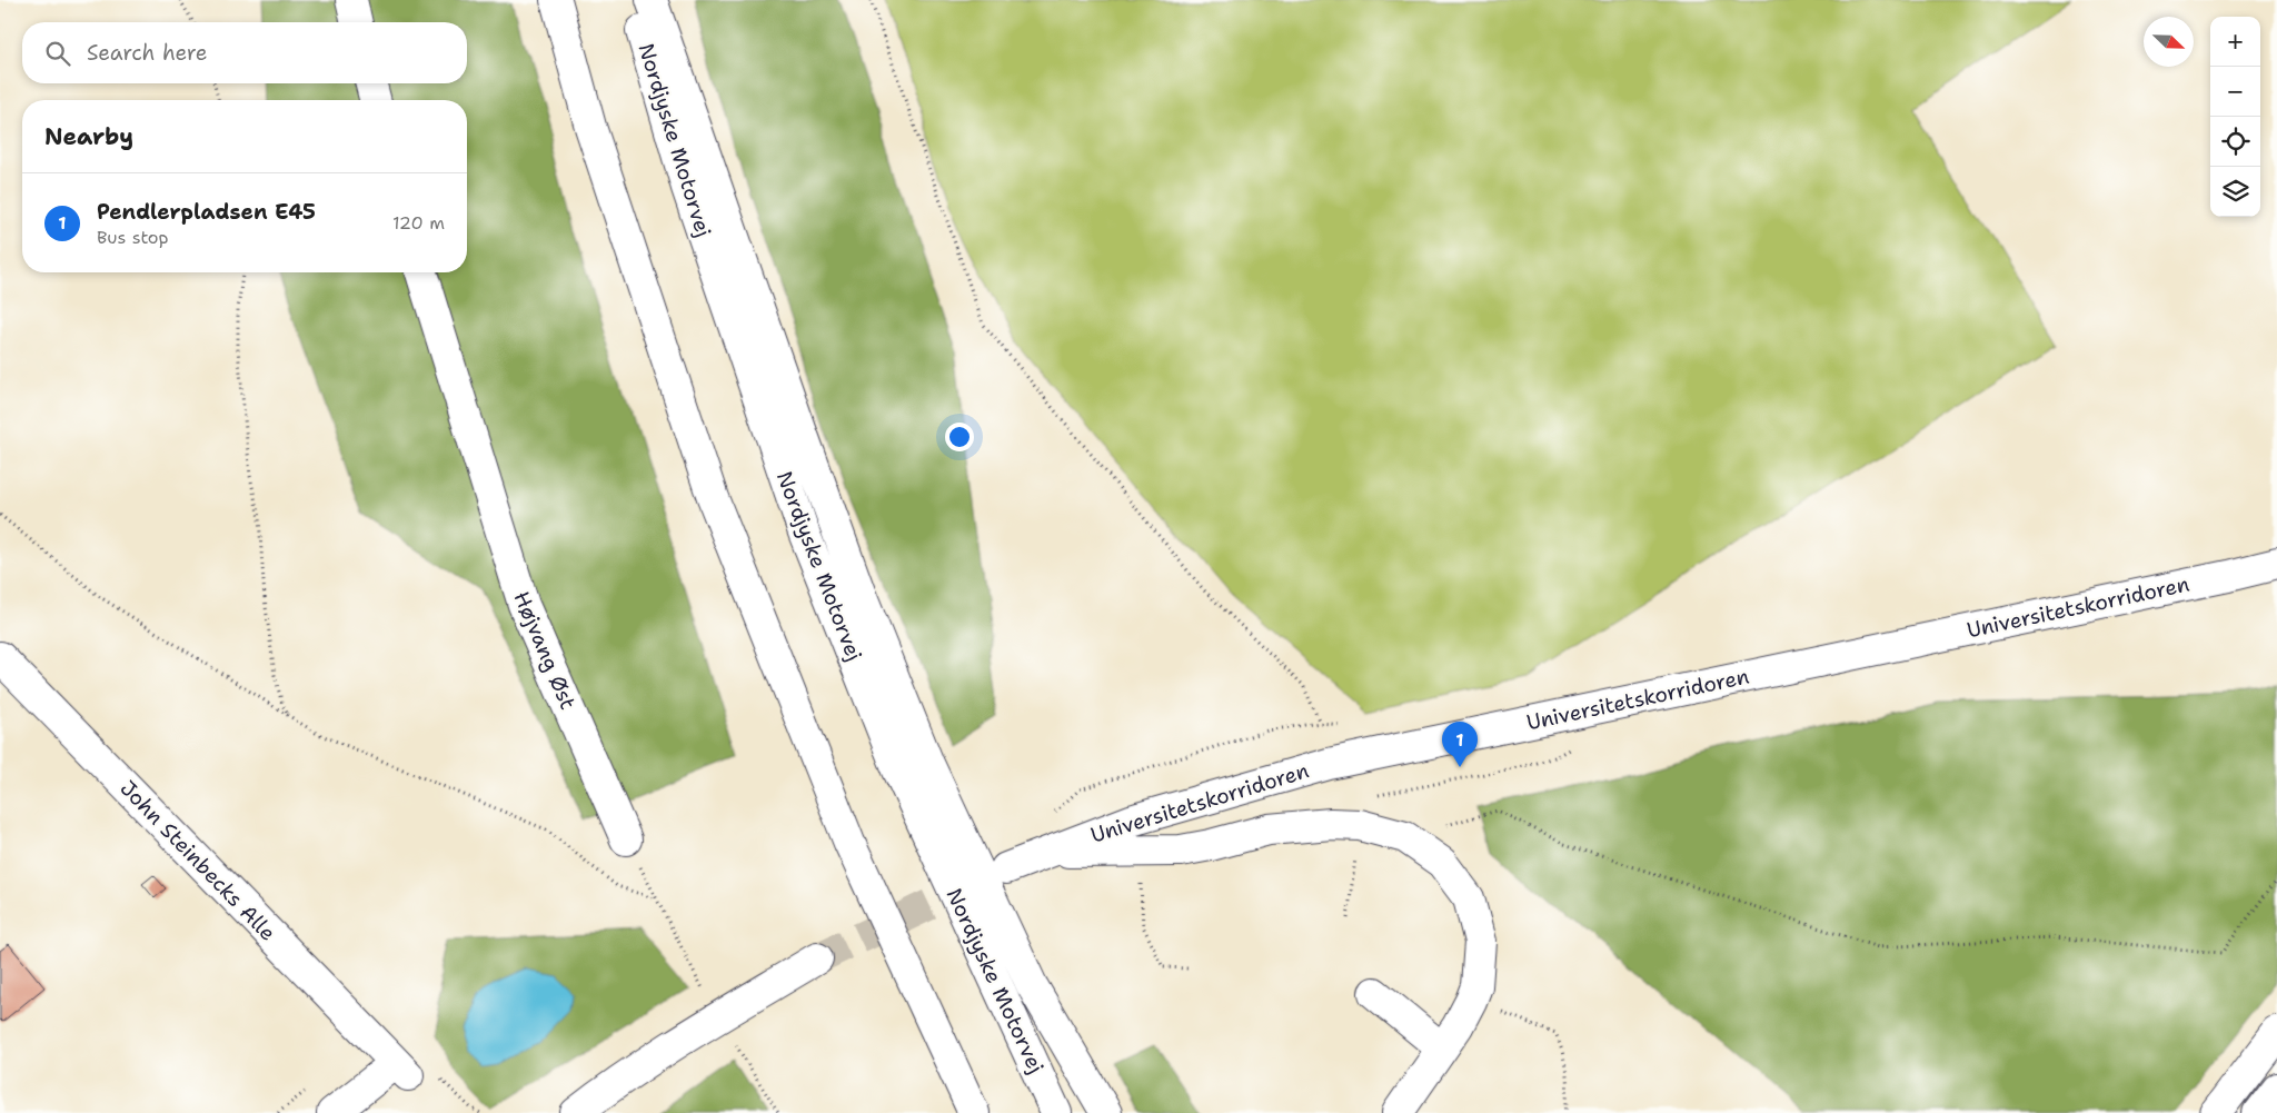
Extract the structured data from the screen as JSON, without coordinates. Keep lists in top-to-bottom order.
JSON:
{
  "streets": {
    "main road": [
      "Nordjyske Motorvej",
      "Universitetskorridoren",
      "Højvang Øst",
      "John Steinbecks Alle"
    ]
  },
  "north": "bottom right",
  "page": {
    "map_buttons": ["+", "−"],
    "search": "Search here",
    "heading": "Nearby",
    "list": [
      {
        "mark": "1",
        "name": "Pendlerpladsen E45",
        "note": "Bus stop",
        "value": "120 m"
      }
    ],
    "pins": "1"
  }
}
